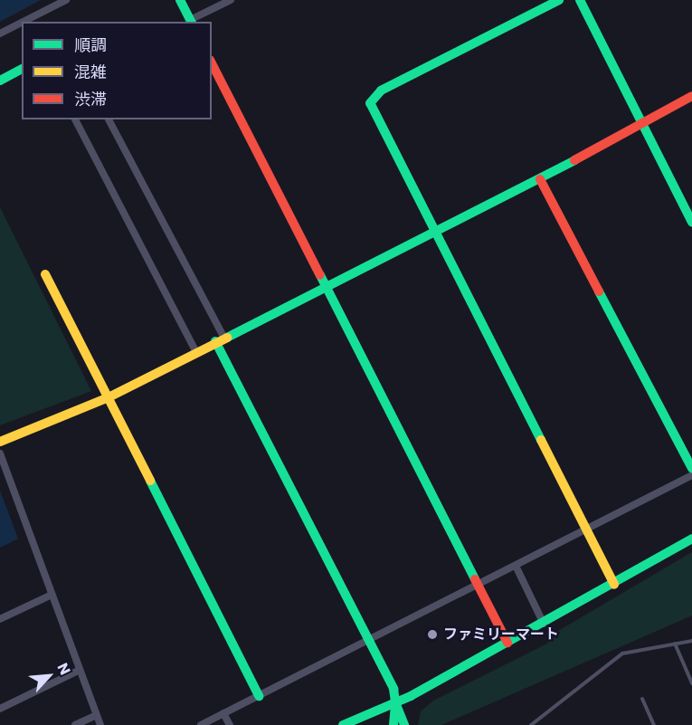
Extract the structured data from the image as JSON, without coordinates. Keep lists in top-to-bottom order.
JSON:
{
  "places": ["ファミリーマート"],
  "legend": ["順調", "混雑", "渋滞"],
  "north": "top right"
}
